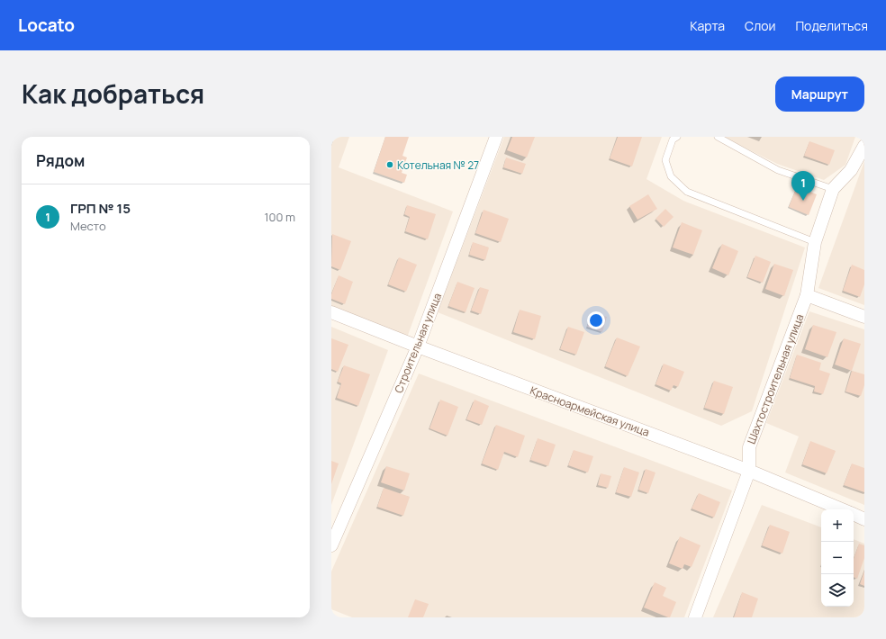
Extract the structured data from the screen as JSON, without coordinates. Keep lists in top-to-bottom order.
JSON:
{
  "streets": {
    "street": ["Строительная улица", "Шахтостроительная улица", "Красноармейская улица"]
  },
  "crossings": [
    ["Строительная улица", "Красноармейская улица"],
    ["Шахтостроительная улица", "Красноармейская улица"]
  ],
  "places": ["Котельная № 27"],
  "page": {
    "header": "Locato",
    "nav": ["Карта", "Слои", "Поделиться"],
    "title": "Как добраться",
    "buttons": "Маршрут",
    "heading": "Рядом",
    "pins": "1",
    "list": [
      {
        "mark": "1",
        "name": "ГРП № 15",
        "note": "Место",
        "value": "100 m"
      }
    ],
    "map_buttons": ["+", "−"]
  }
}
